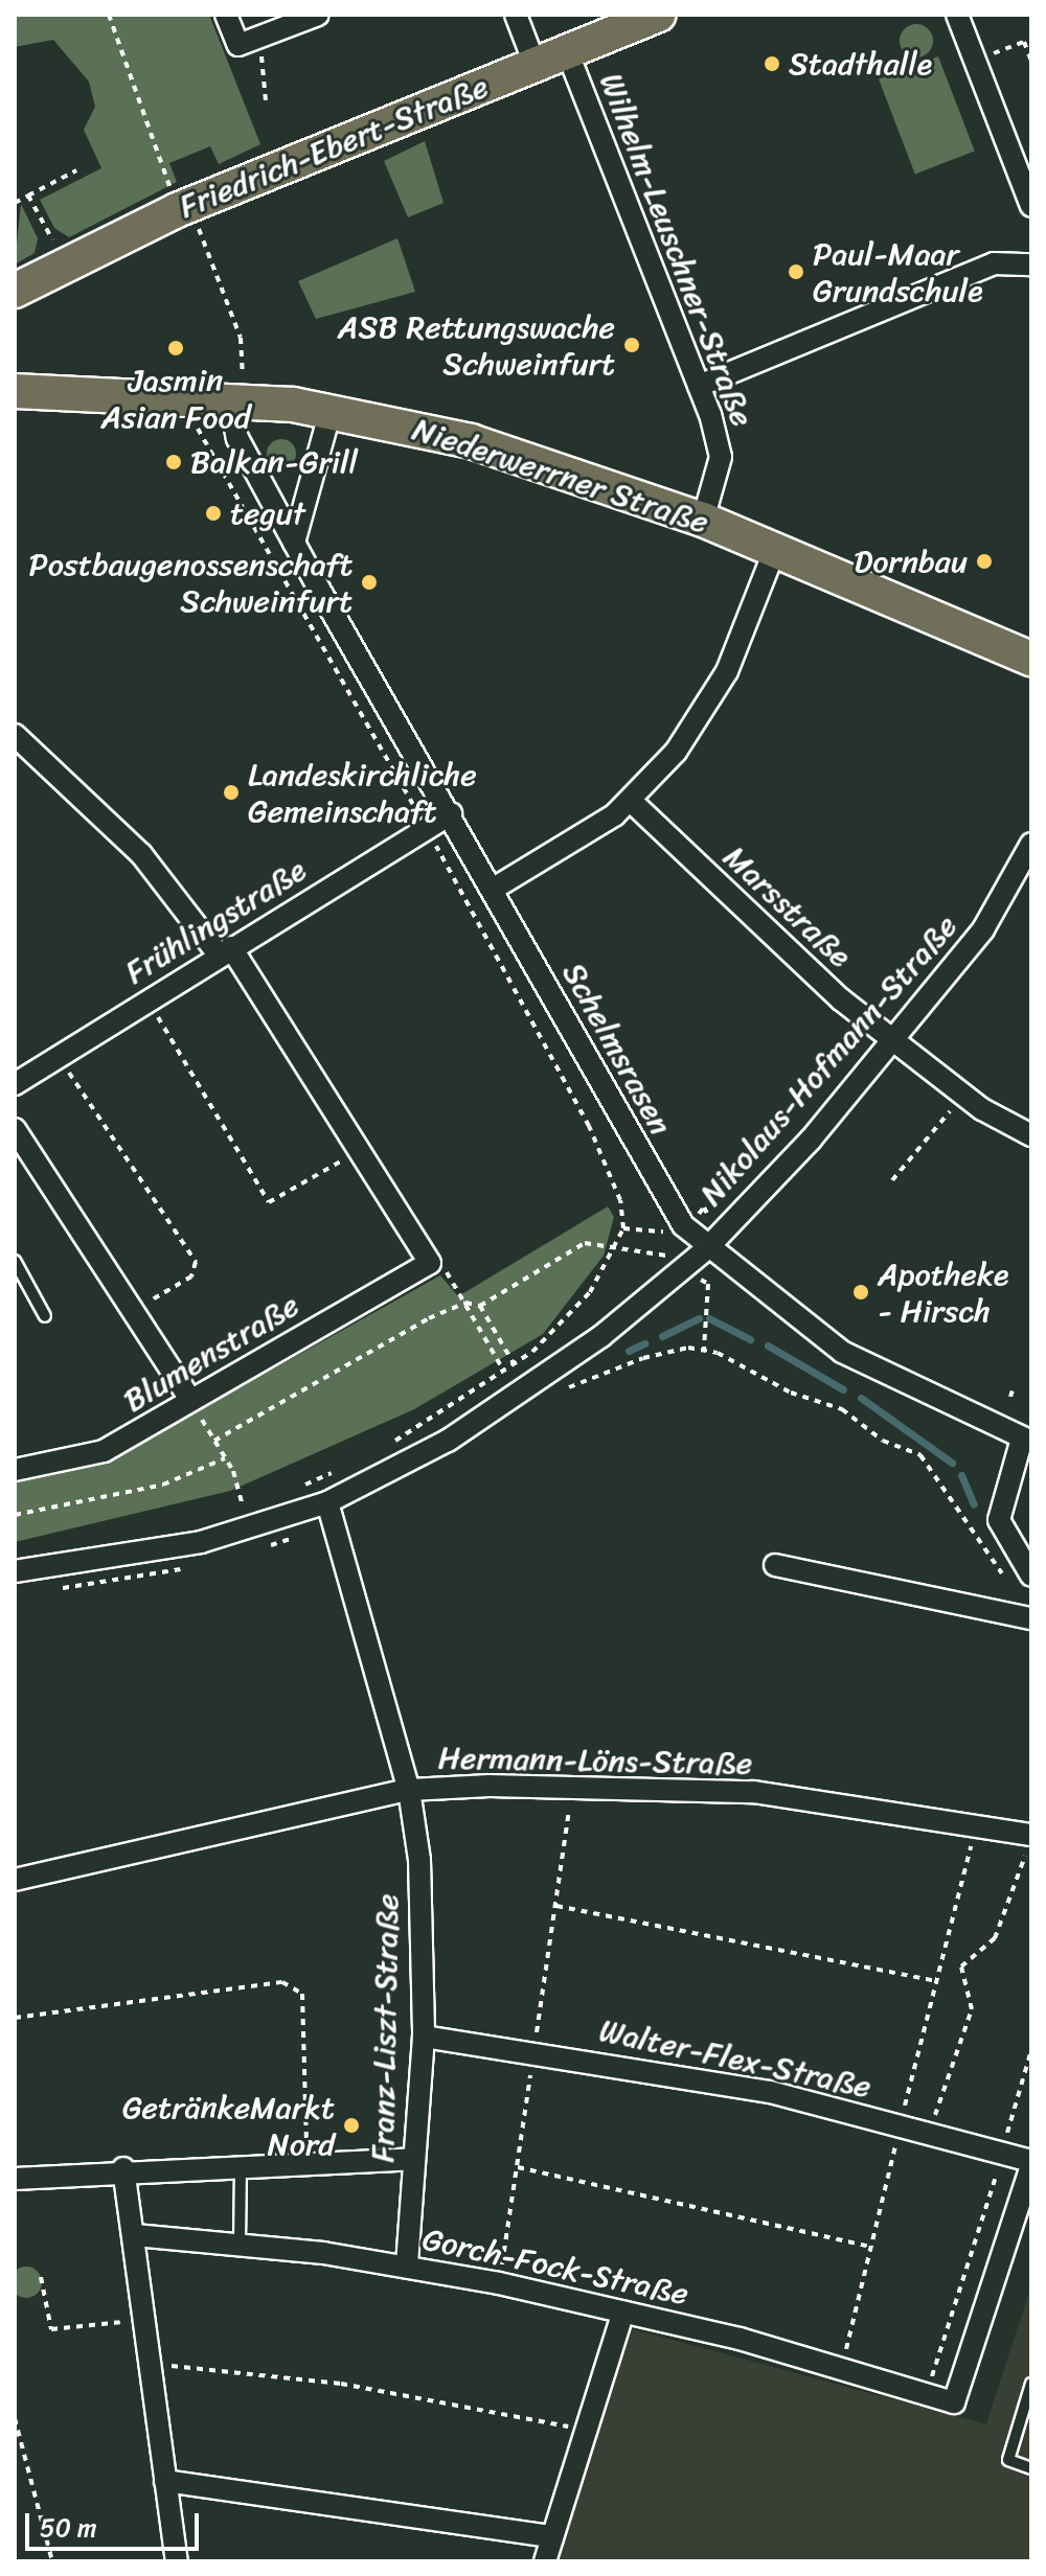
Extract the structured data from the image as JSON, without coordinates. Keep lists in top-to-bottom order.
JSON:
{
  "streets": {
    "main road": ["Friedrich-Ebert-Straße", "Niederwerrner Straße"],
    "street": [
      "Wilhelm-Leuschner-Straße",
      "Marsstraße",
      "Frühlingstraße",
      "Schelmsrasen",
      "Nikolaus-Hofmann-Straße",
      "Blumenstraße",
      "Hermann-Löns-Straße",
      "Franz-Liszt-Straße",
      "Walter-Flex-Straße",
      "Gorch-Fock-Straße"
    ]
  },
  "crossings": [
    ["Friedrich-Ebert-Straße", "Wilhelm-Leuschner-Straße"],
    ["Wilhelm-Leuschner-Straße", "Niederwerrner Straße"],
    ["Niederwerrner Straße", "Schelmsrasen"],
    ["Marsstraße", "Nikolaus-Hofmann-Straße"],
    ["Frühlingstraße", "Schelmsrasen"],
    ["Schelmsrasen", "Nikolaus-Hofmann-Straße"],
    ["Nikolaus-Hofmann-Straße", "Franz-Liszt-Straße"],
    ["Hermann-Löns-Straße", "Franz-Liszt-Straße"],
    ["Franz-Liszt-Straße", "Walter-Flex-Straße"],
    ["Franz-Liszt-Straße", "Gorch-Fock-Straße"],
    ["Walter-Flex-Straße", "Gorch-Fock-Straße"]
  ],
  "places": [
    "Stadthalle",
    "Paul-Maar Grundschule",
    "ASB Rettungswache Schweinfurt",
    "Jasmin Asian Food",
    "Balkan-Grill",
    "tegut",
    "Dornbau",
    "Postbaugenossenschaft Schweinfurt",
    "Landeskirchliche Gemeinschaft",
    "Apotheke - Hirsch",
    "GetränkeMarkt Nord"
  ],
  "scale_bar": "50 m"
}
